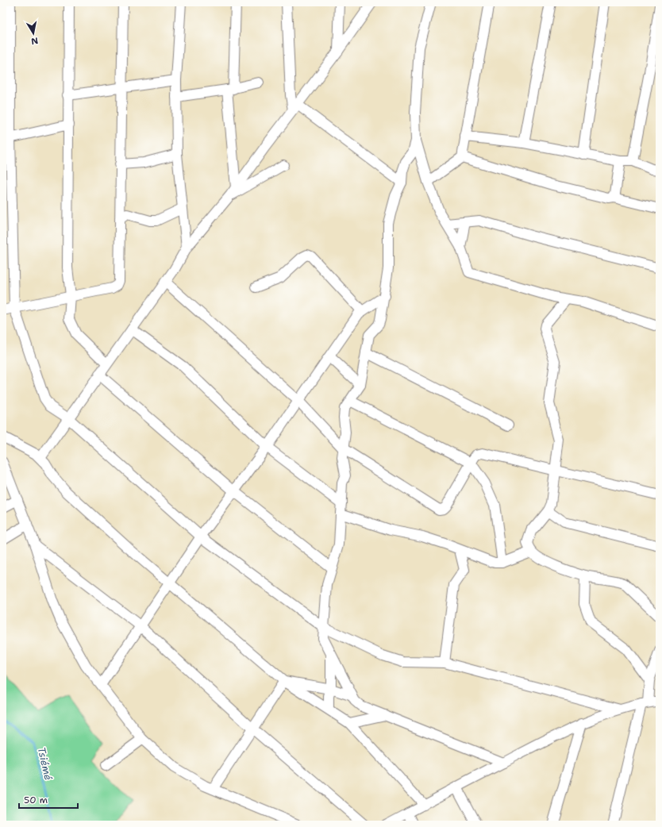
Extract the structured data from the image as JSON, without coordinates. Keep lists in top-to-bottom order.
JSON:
{
  "water": ["Tsiémé"],
  "scale_bar": "50 m",
  "north": "bottom"
}
